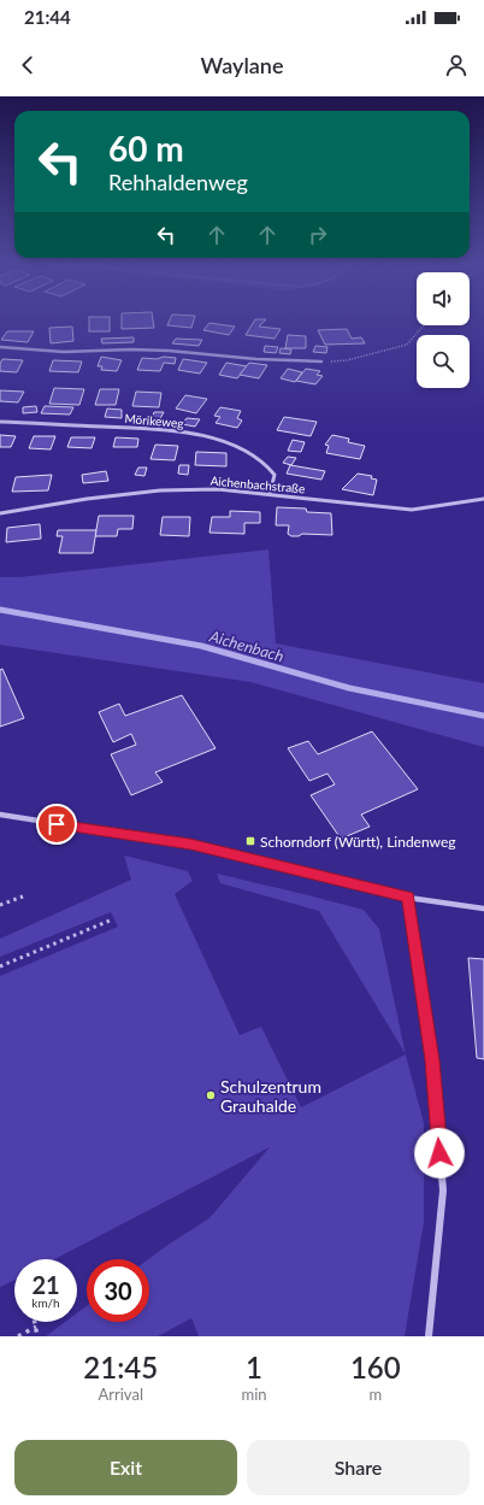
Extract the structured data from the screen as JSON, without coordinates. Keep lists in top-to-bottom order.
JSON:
{
  "streets": {
    "street": ["Mörikeweg", "Aichenbachstraße"]
  },
  "crossings": [
    ["Mörikeweg", "Aichenbachstraße"]
  ],
  "water": ["Aichenbach"],
  "places": {
    "transit": ["Schorndorf (Württ), Lindenweg"],
    "other": ["Schulzentrum Grauhalde"]
  },
  "page": {
    "status": "21:44",
    "header": "Waylane",
    "turn": ["60 m", "Rehhaldenweg"],
    "speed": "21 km/h",
    "limit": "30",
    "eta": [
      "21:45",
      "Arrival",
      "1",
      "min",
      "160",
      "m"
    ],
    "buttons": ["Exit", "Share"]
  }
}
